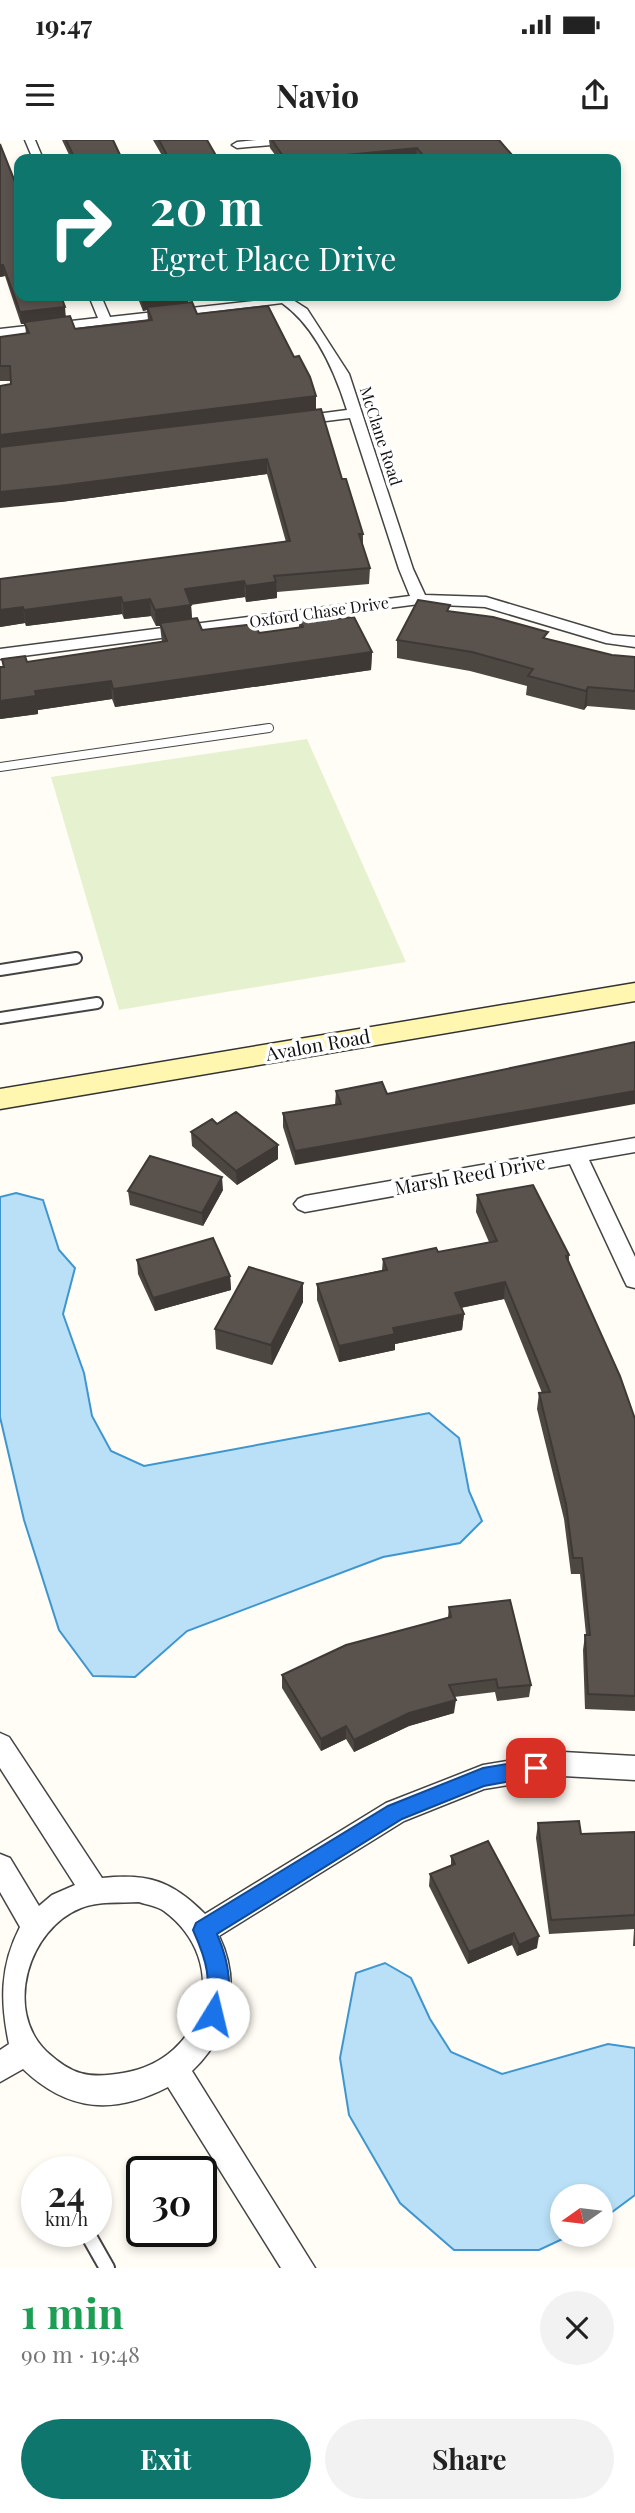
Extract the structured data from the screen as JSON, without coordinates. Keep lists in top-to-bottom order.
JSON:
{
  "streets": {
    "main road": ["Avalon Road"],
    "street": ["McClane Road", "Oxford Chase Drive", "Marsh Reed Drive"]
  },
  "crossings": [
    ["McClane Road", "Oxford Chase Drive"]
  ],
  "north": "left",
  "page": {
    "status": "19:47",
    "header": "Navio",
    "turn": ["20 m", "Egret Place Drive"],
    "speed": "24 km/h",
    "limit": "30",
    "heading": ["1 min", "90 m · 19:48"],
    "buttons": ["Exit", "Share"]
  }
}
